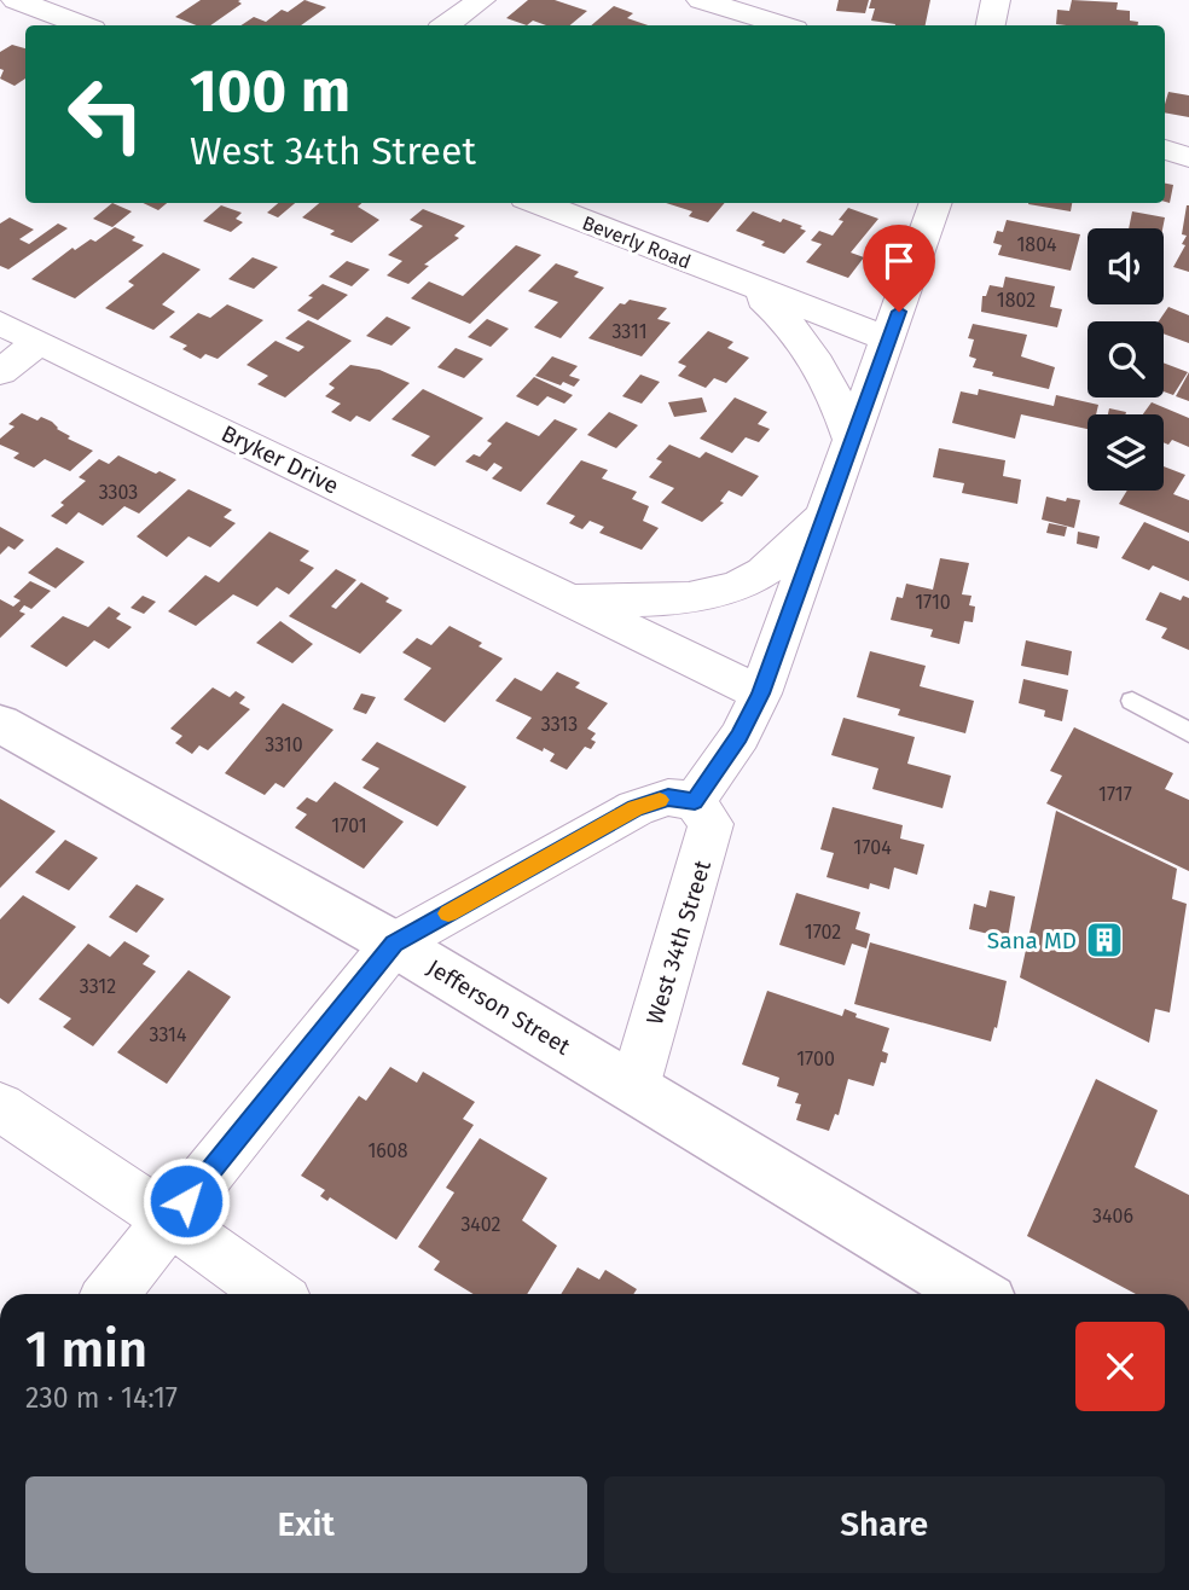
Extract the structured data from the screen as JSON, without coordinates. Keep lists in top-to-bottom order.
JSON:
{
  "streets": {
    "street": [
      "Beverly Road",
      "Bryker Drive",
      "West 34th Street",
      "Jefferson Street"
    ]
  },
  "crossings": [
    ["West 34th Street", "Jefferson Street"]
  ],
  "places": {
    "building": ["Sana MD"]
  },
  "house_numbers": [
    "1804",
    "1802",
    "3311",
    "3303",
    "1710",
    "3313",
    "3310",
    "1717",
    "1701",
    "1704",
    "1702",
    "3312",
    "3314",
    "1700",
    "1608",
    "3406",
    "3402"
  ],
  "page": {
    "turn": ["100 m", "West 34th Street"],
    "heading": ["1 min", "230 m · 14:17"],
    "buttons": ["Exit", "Share"]
  }
}
